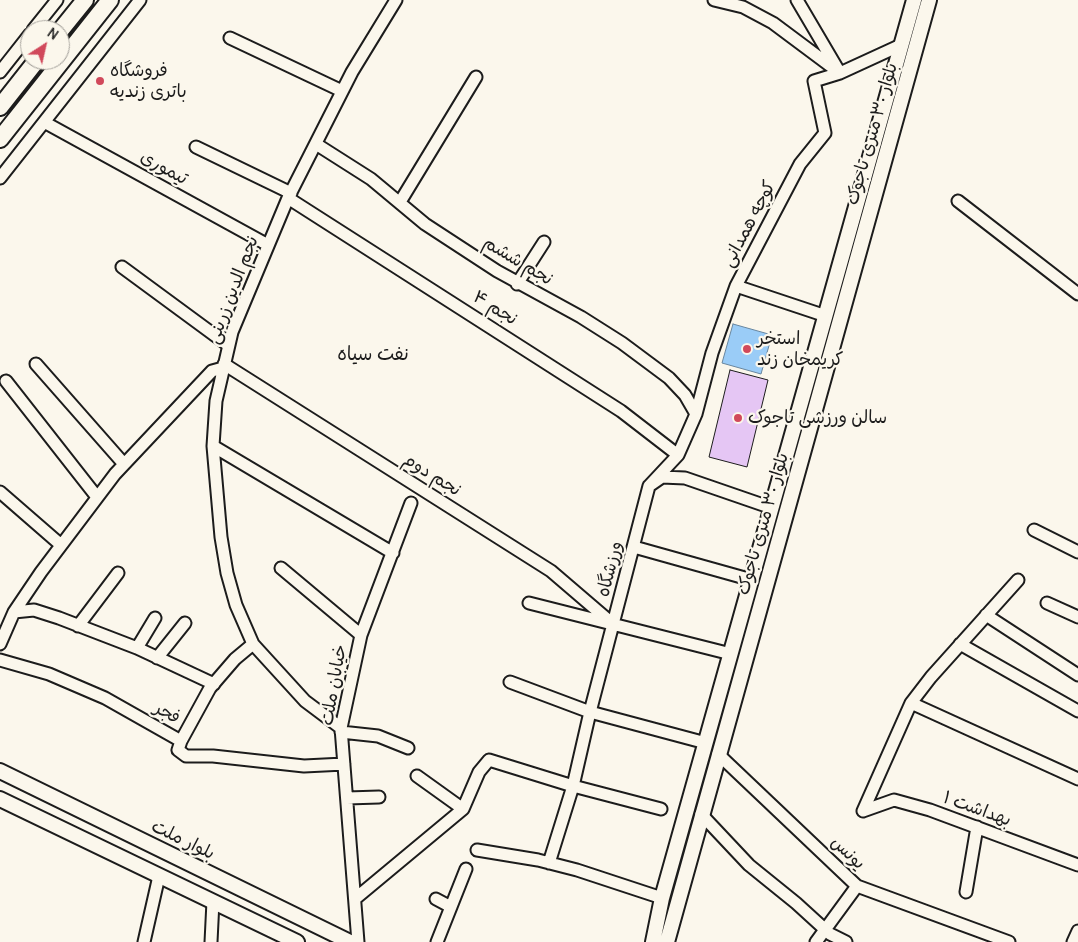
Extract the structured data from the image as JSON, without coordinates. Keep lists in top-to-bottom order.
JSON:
{
  "streets": {
    "main road": ["بلوار ۳۰ متری تاجوک", "بلوار ملت"],
    "street": [
      "تیموری",
      "کوچه همدانی",
      "نجم ششم",
      "نجم الدین زرینی",
      "نجم ۴",
      "نجم دوم",
      "ورزشگاه",
      "خیابان ملت",
      "فجر",
      "بهداشت ۱",
      "یونس"
    ]
  },
  "crossings": [
    ["بلوار ۳۰ متری تاجوک", "یونس"],
    ["تیموری", "نجم الدین زرینی"],
    ["کوچه همدانی", "نجم ششم"],
    ["کوچه همدانی", "نجم ۴"],
    ["کوچه همدانی", "ورزشگاه"],
    ["نجم ششم", "نجم الدین زرینی"],
    ["نجم الدین زرینی", "نجم ۴"],
    ["نجم الدین زرینی", "نجم دوم"],
    ["نجم الدین زرینی", "خیابان ملت"],
    ["نجم دوم", "ورزشگاه"],
    ["خیابان ملت", "فجر"]
  ],
  "districts": ["نفت سیاه"],
  "places": ["فروشگاه باتری زندیه", "استخر کریمخان زند", "سالن ورزشی تاجوک"],
  "north": "top right"
}
